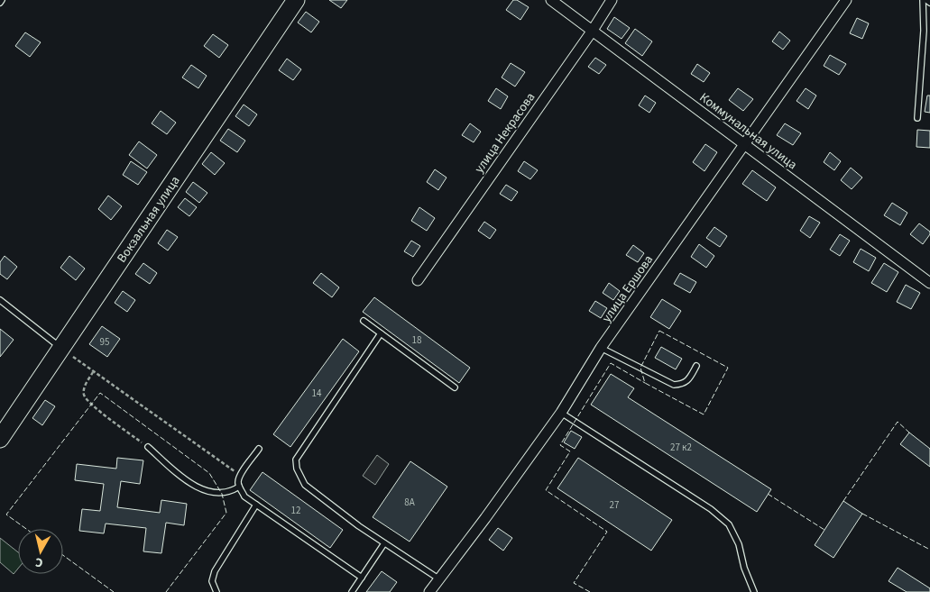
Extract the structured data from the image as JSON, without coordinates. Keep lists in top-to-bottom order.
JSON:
{
  "streets": {
    "main road": ["Вокзальная улица"],
    "street": ["Коммунальная улица", "улица Некрасова", "улица Ершова"]
  },
  "crossings": [
    ["Коммунальная улица", "улица Некрасова"],
    ["Коммунальная улица", "улица Ершова"]
  ],
  "house_numbers": [
    "18",
    "95",
    "14",
    "27 к2",
    "8А",
    "27",
    "12"
  ],
  "north": "bottom"
}
